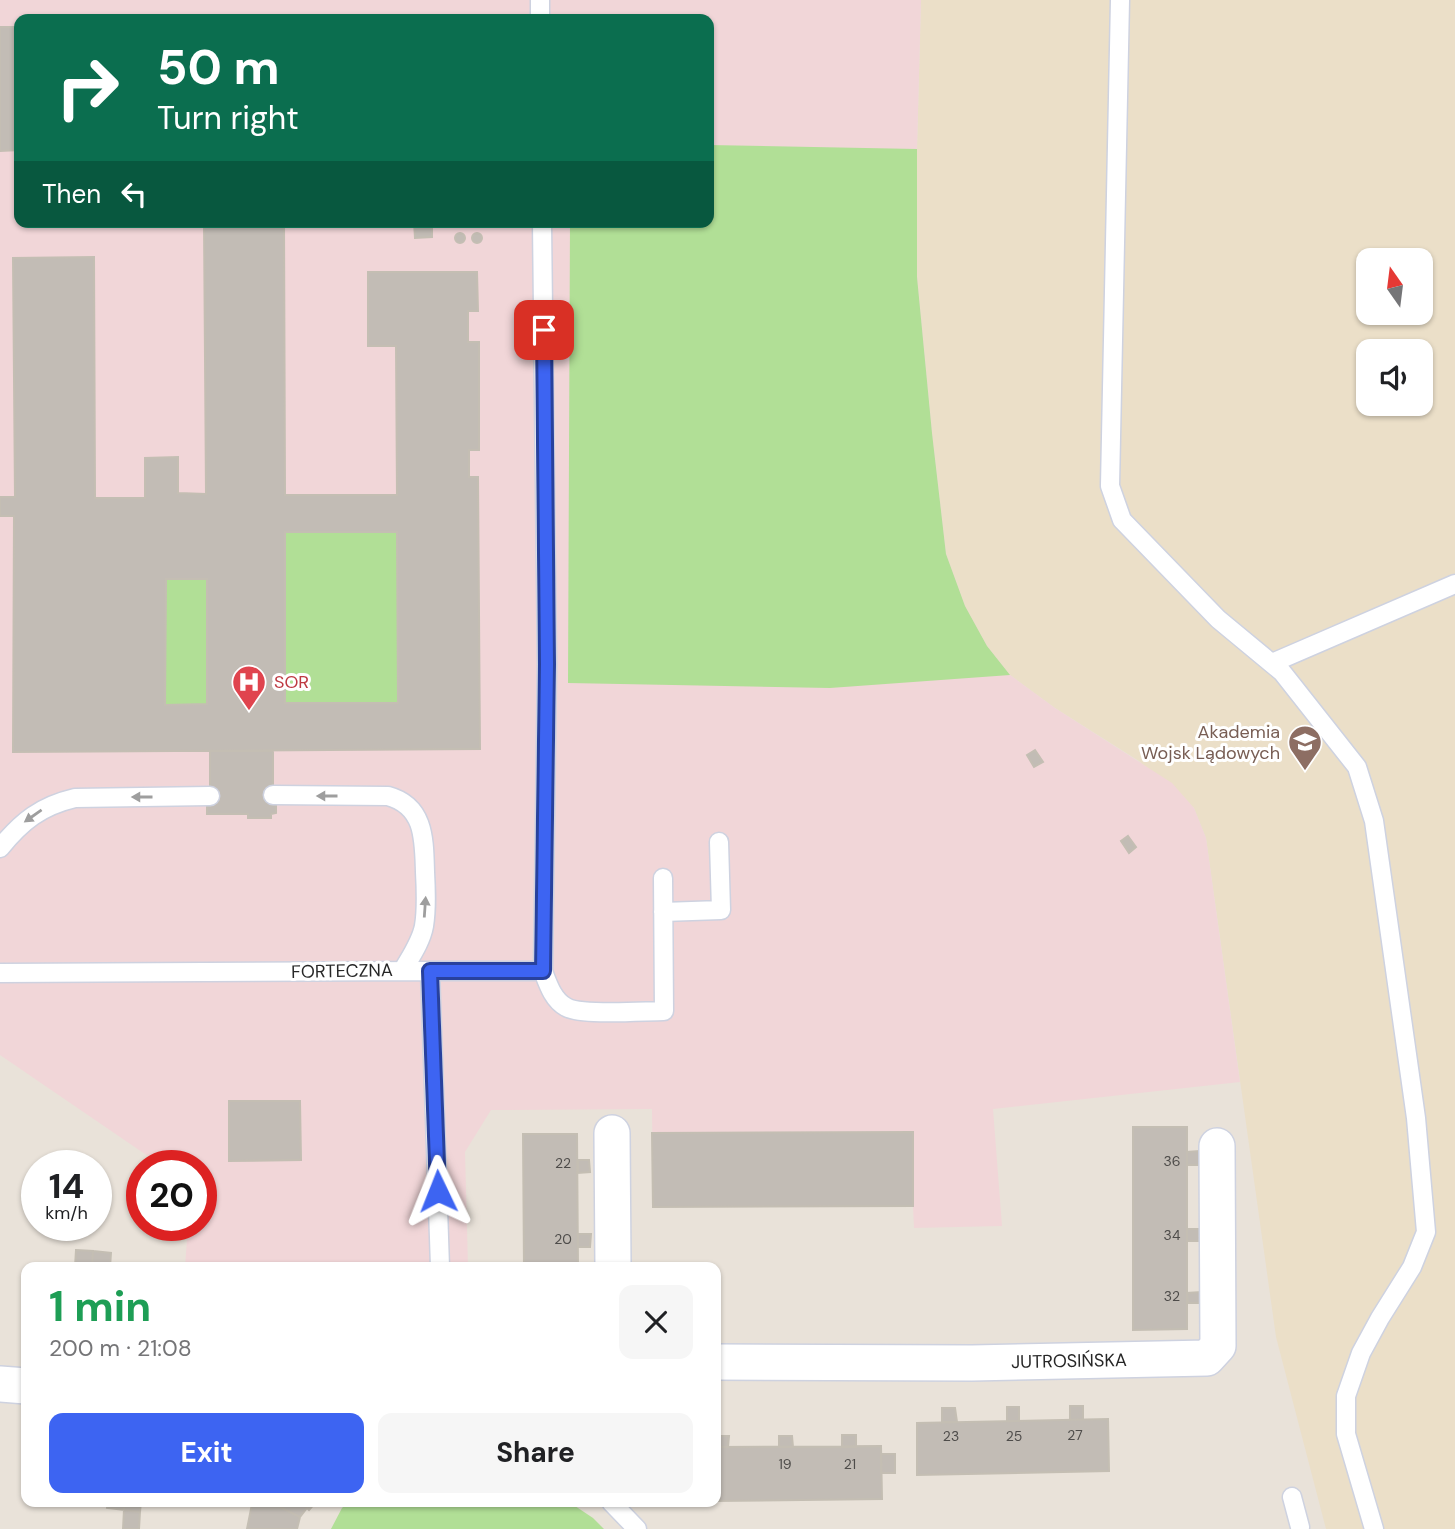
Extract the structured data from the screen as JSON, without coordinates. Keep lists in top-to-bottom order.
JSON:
{
  "streets": {
    "street": ["JUTROSIŃSKA"],
    "lane": ["FORTECZNA"]
  },
  "places": {
    "hospital": ["SOR"],
    "school or university": ["Akademia Wojsk Lądowych"]
  },
  "house_numbers": [
    "36",
    "22",
    "34",
    "20",
    "32",
    "27",
    "23",
    "25",
    "19",
    "21"
  ],
  "north": "top",
  "page": {
    "turn": ["50 m", "Turn right"],
    "then": "Then",
    "speed": "14 km/h",
    "limit": "20",
    "heading": ["1 min", "200 m · 21:08"],
    "buttons": ["Exit", "Share"]
  }
}
